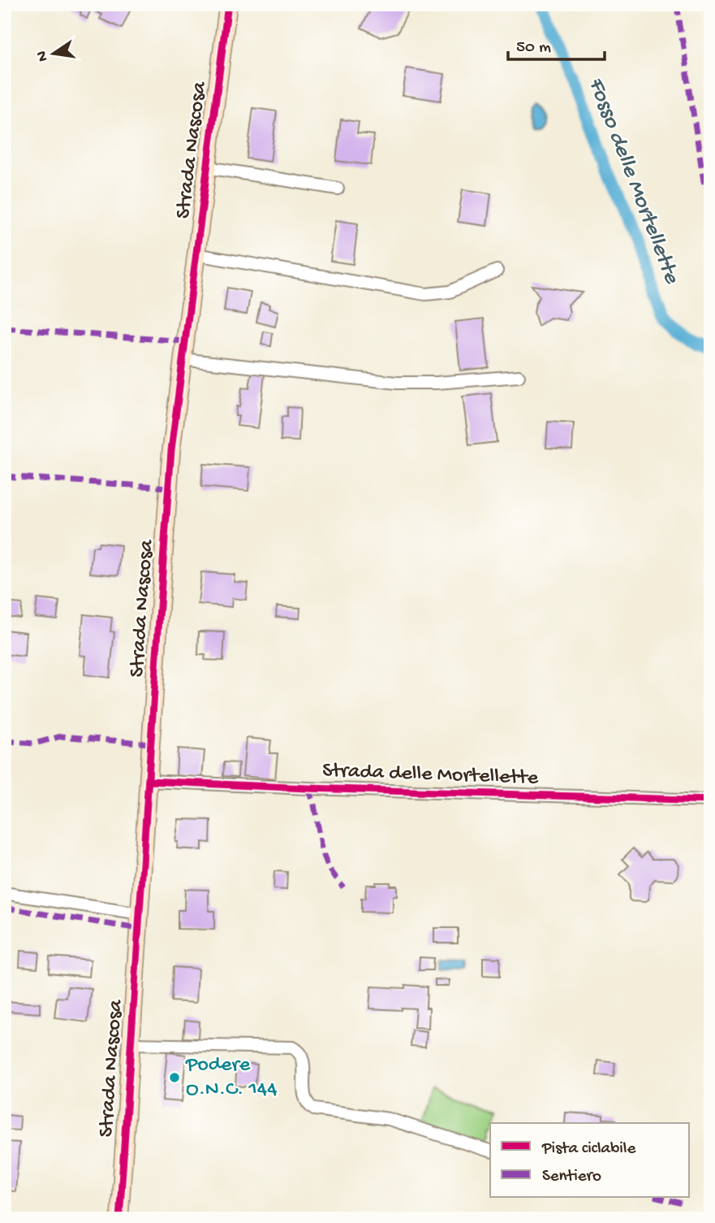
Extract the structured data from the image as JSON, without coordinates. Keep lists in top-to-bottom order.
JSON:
{
  "streets": {
    "street": ["Strada Nascosa", "Strada delle Mortellette"]
  },
  "crossings": [
    ["Strada Nascosa", "Strada delle Mortellette"]
  ],
  "water": ["Fosso delle Mortellette"],
  "places": ["Podere O.N.C. 144"],
  "legend": ["Pista ciclabile", "Sentiero"],
  "scale_bar": "50 m",
  "north": "left"
}
